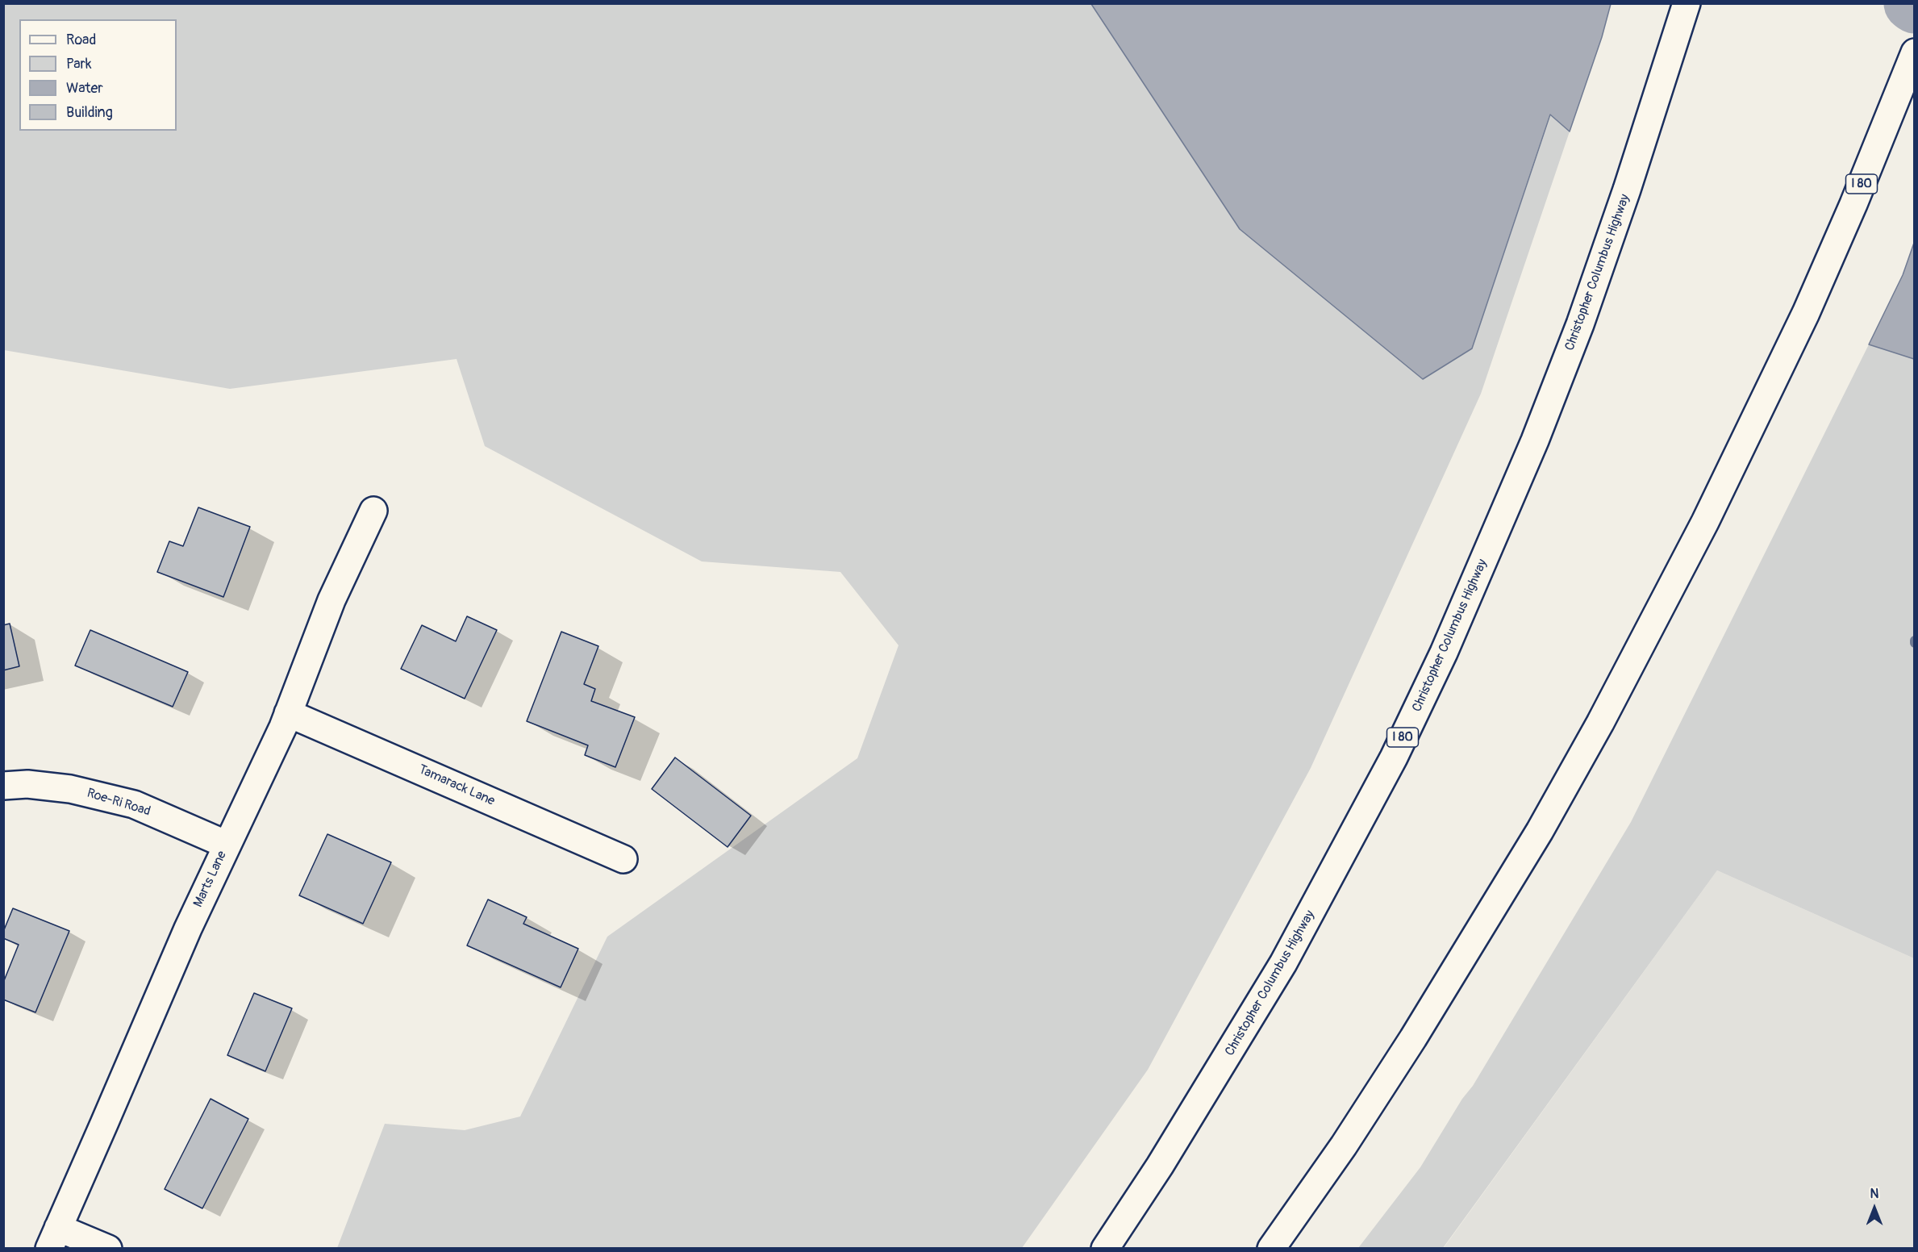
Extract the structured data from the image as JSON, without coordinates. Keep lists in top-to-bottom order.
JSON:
{
  "streets": {
    "main road": [
      "I 80",
      "Christopher Columbus Highway",
      "Tamarack Lane",
      "Roe-Ri Road",
      "Marts Lane"
    ]
  },
  "crossings": [
    ["Tamarack Lane", "Marts Lane"],
    ["Roe-Ri Road", "Marts Lane"]
  ],
  "legend": [
    "Road",
    "Park",
    "Water",
    "Building"
  ],
  "north": "top"
}
